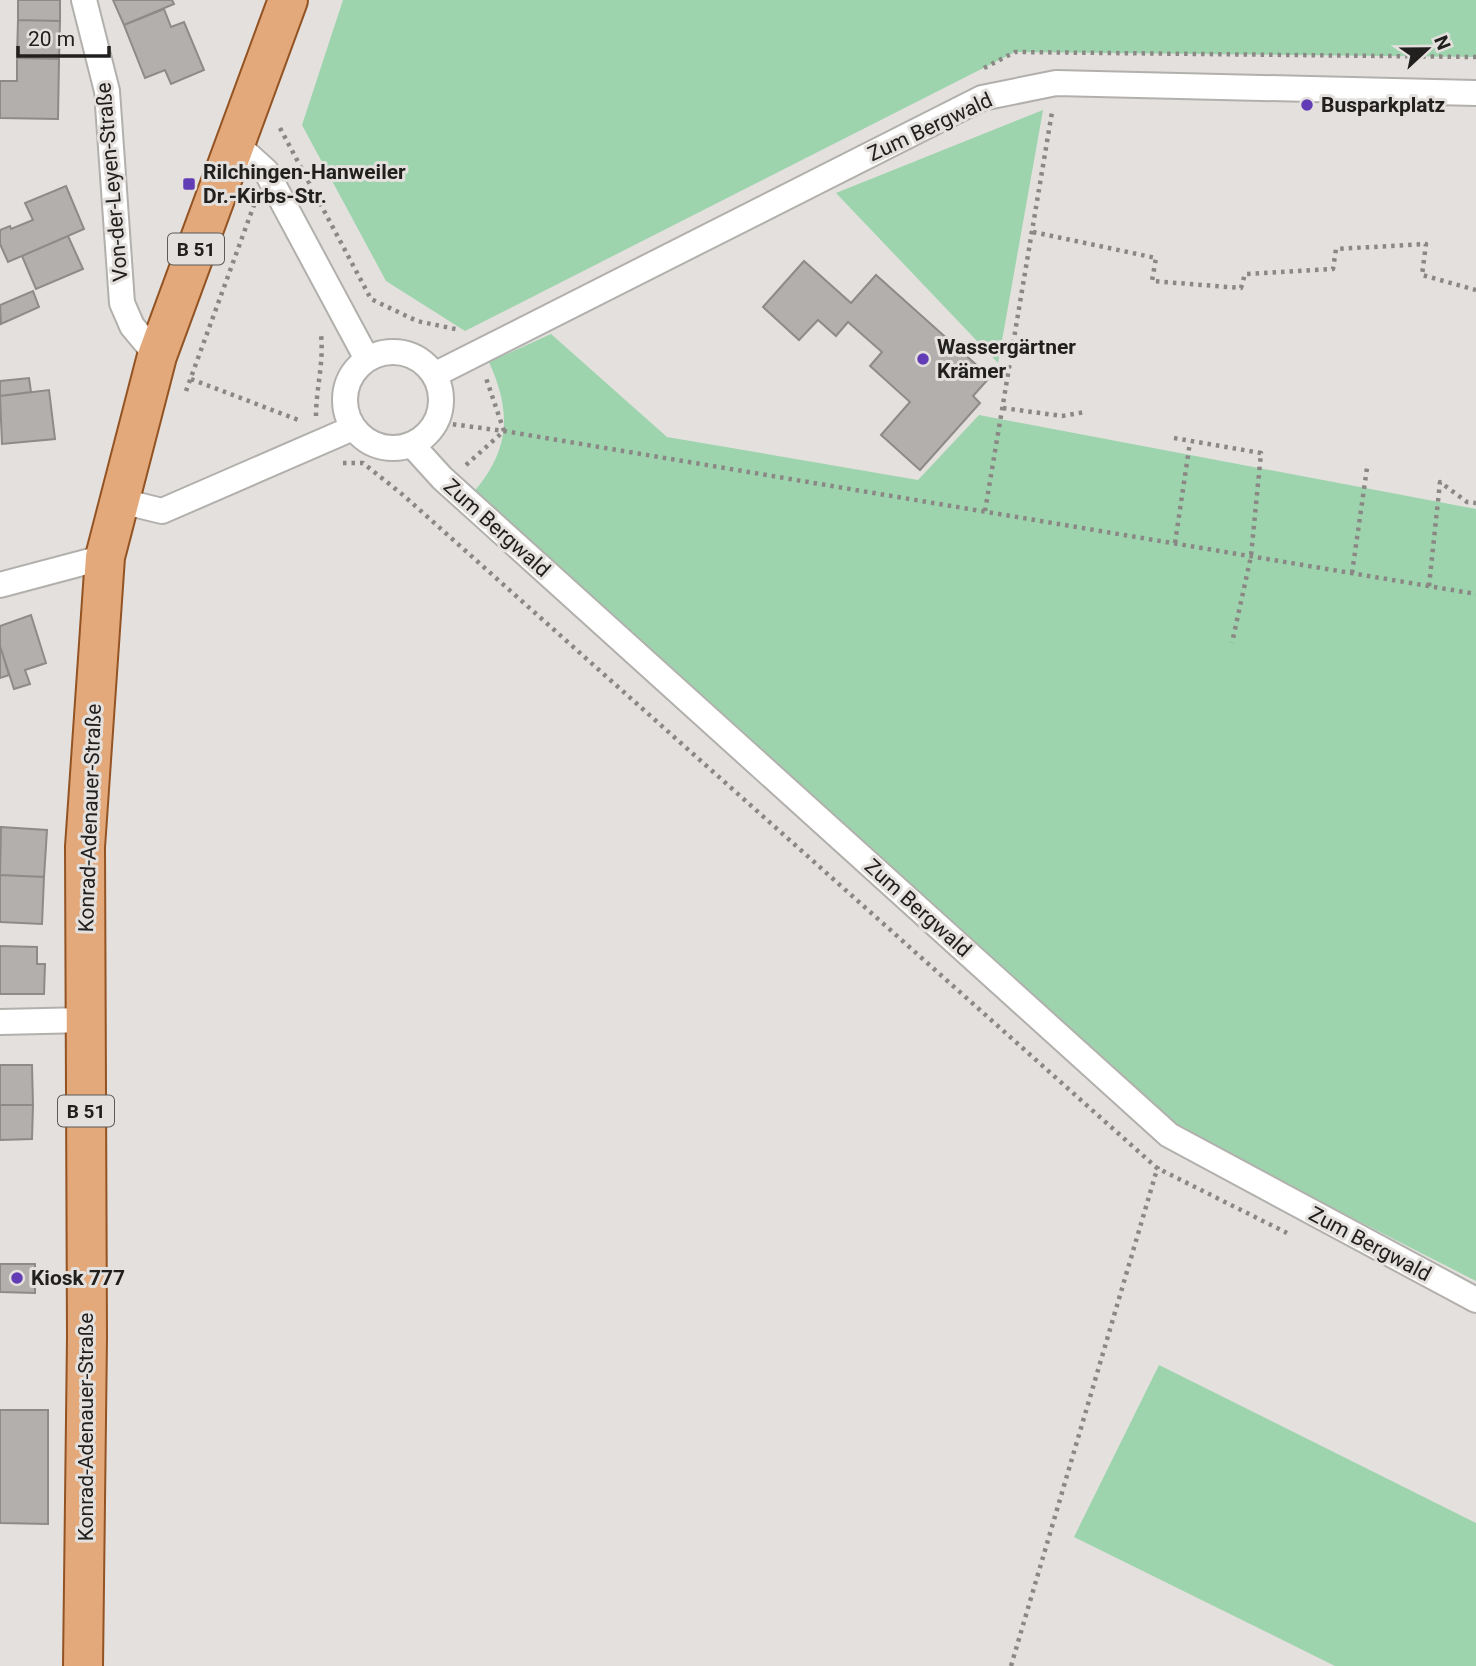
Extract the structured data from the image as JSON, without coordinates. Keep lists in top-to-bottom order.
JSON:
{
  "streets": {
    "main road": ["B 51", "Konrad-Adenauer-Straße"],
    "street": ["Zum Bergwald", "Von-der-Leyen-Straße"]
  },
  "crossings": [
    ["Von-der-Leyen-Straße", "Konrad-Adenauer-Straße"]
  ],
  "places": {
    "other": ["Busparkplatz", "Wassergärtner Krämer", "Kiosk 777"],
    "transit": ["Rilchingen-Hanweiler Dr.-Kirbs-Str."]
  },
  "scale_bar": "20 m",
  "north": "right"
}
